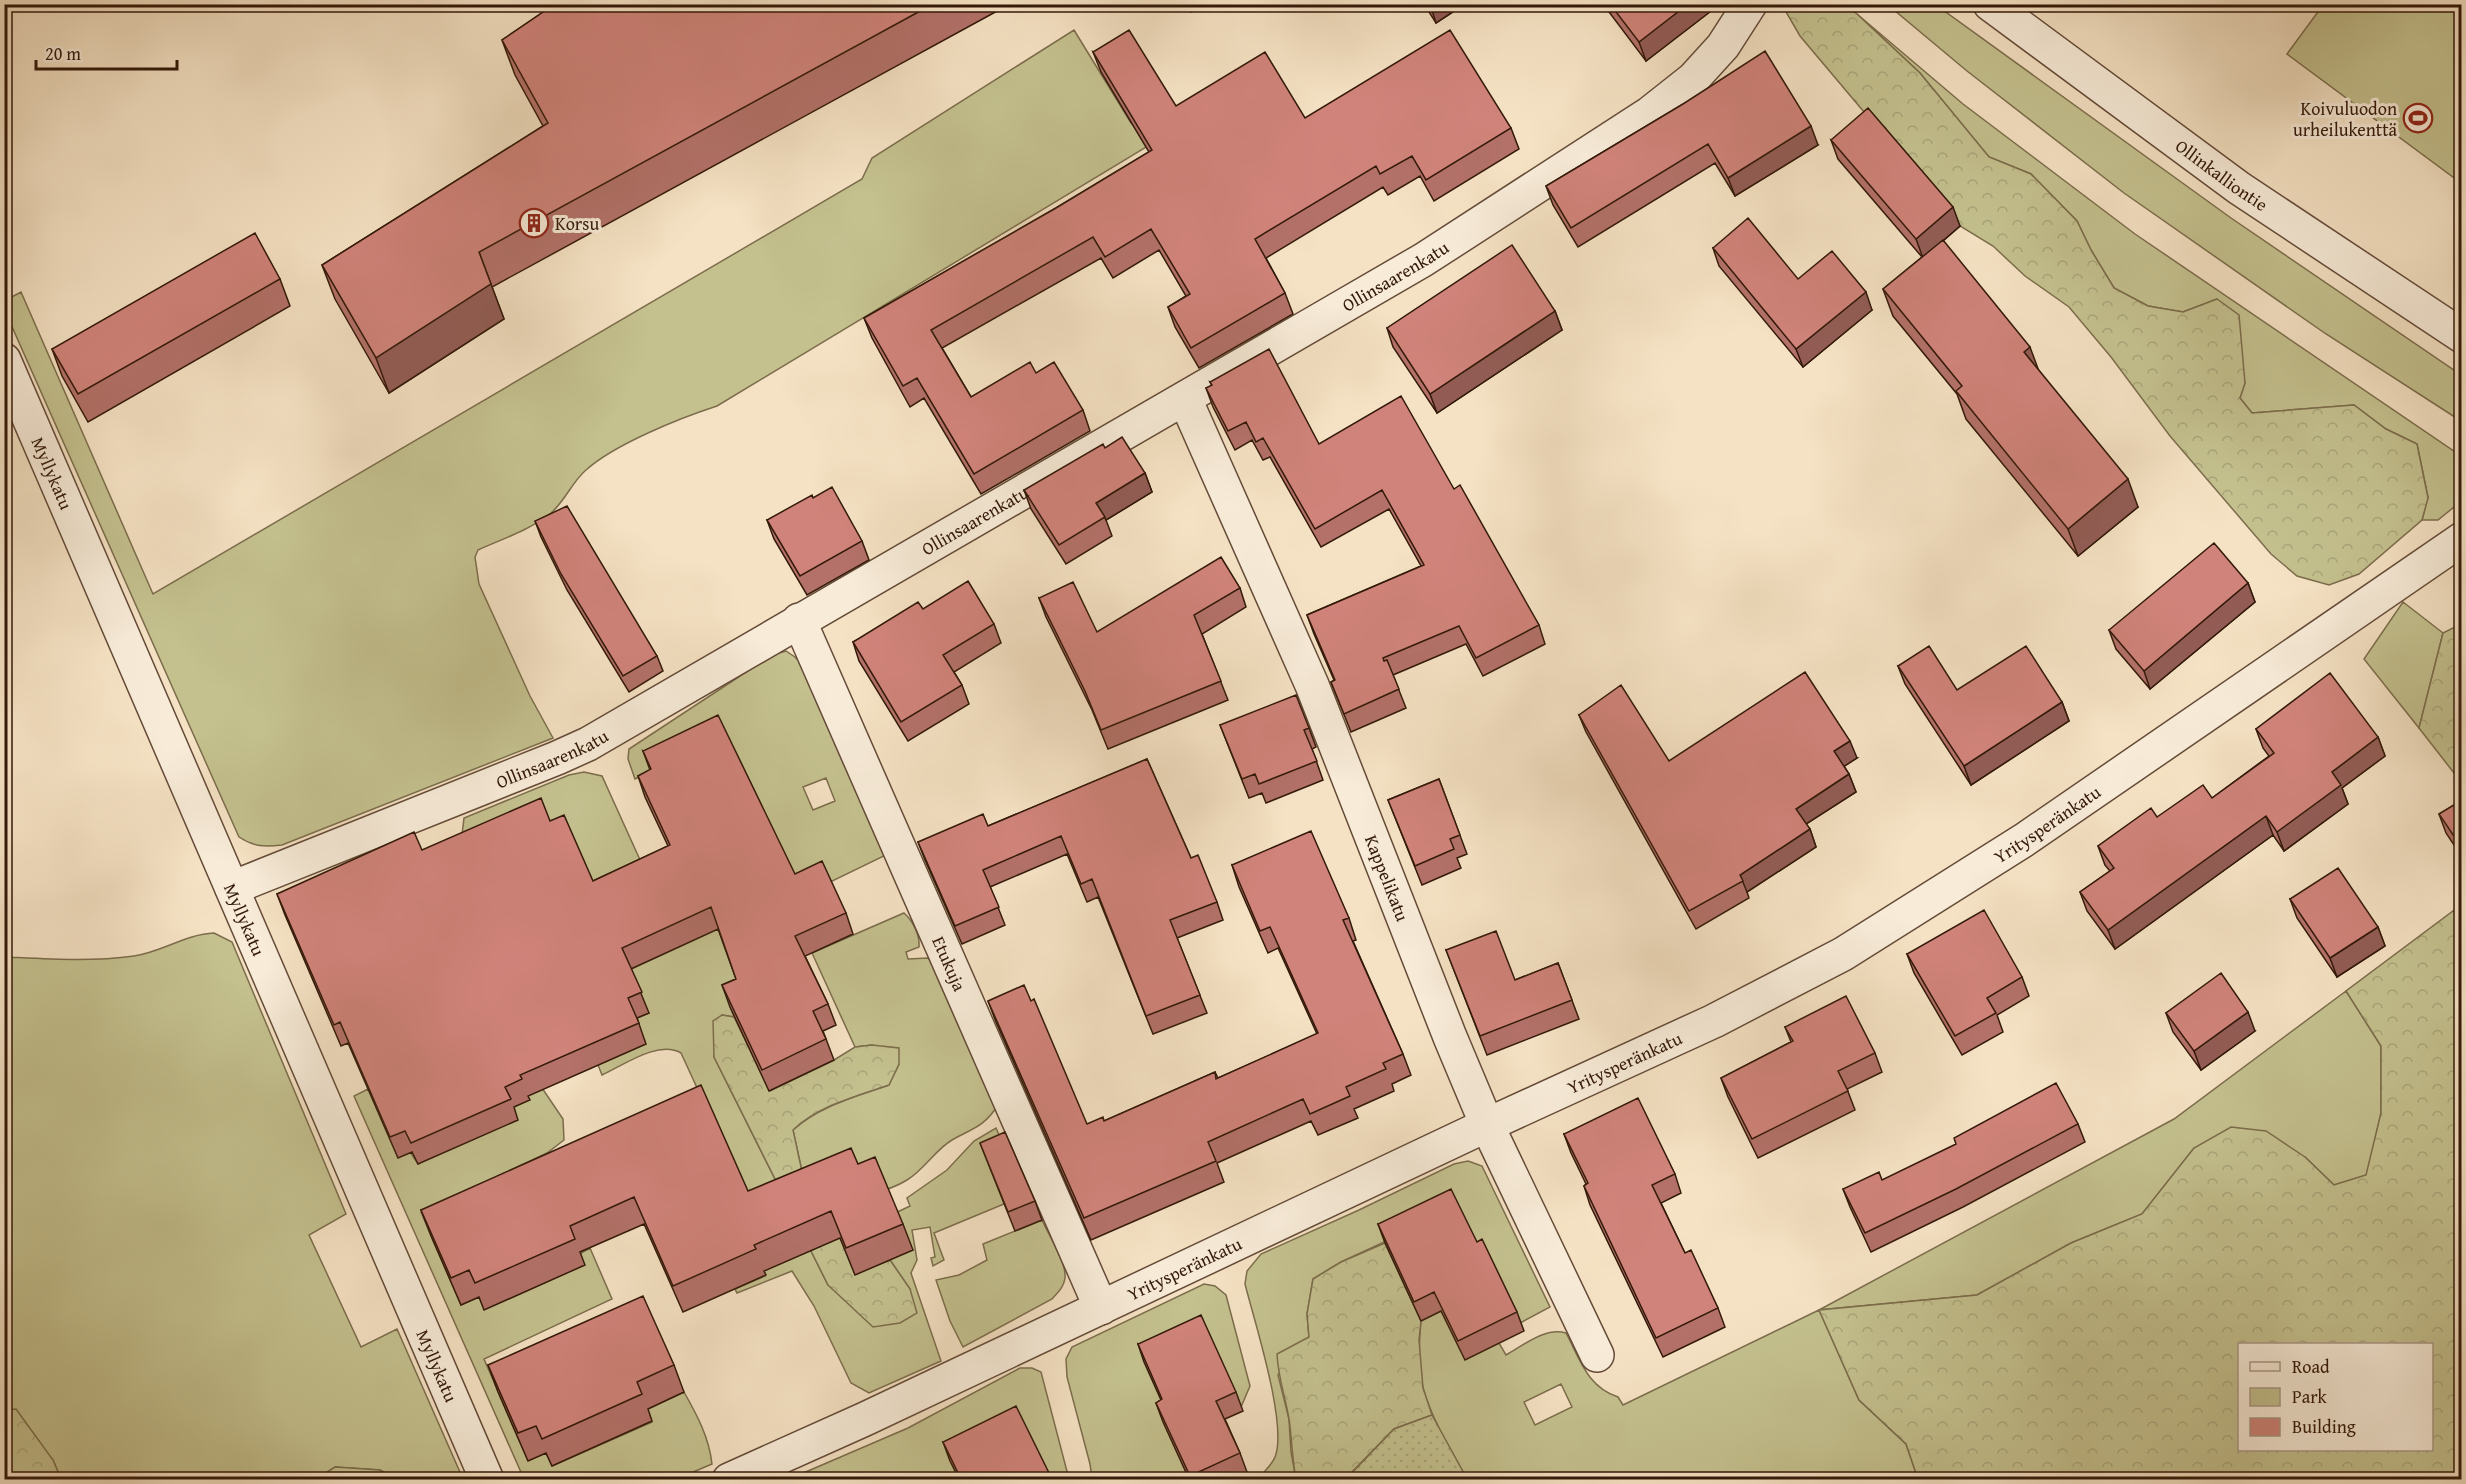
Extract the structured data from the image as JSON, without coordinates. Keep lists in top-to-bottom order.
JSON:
{
  "streets": {
    "street": [
      "Ollinkalliontie",
      "Ollinsaarenkatu",
      "Myllykatu",
      "Yritysperänkatu",
      "Kappelikatu",
      "Etukuja"
    ]
  },
  "crossings": [
    ["Ollinsaarenkatu", "Myllykatu"],
    ["Ollinsaarenkatu", "Kappelikatu"],
    ["Ollinsaarenkatu", "Etukuja"],
    ["Yritysperänkatu", "Kappelikatu"],
    ["Yritysperänkatu", "Etukuja"]
  ],
  "places": {
    "sports": ["Koivuluodon urheilukenttä"],
    "building": ["Korsu"]
  },
  "legend": ["Road", "Park", "Building"],
  "scale_bar": "20 m"
}
